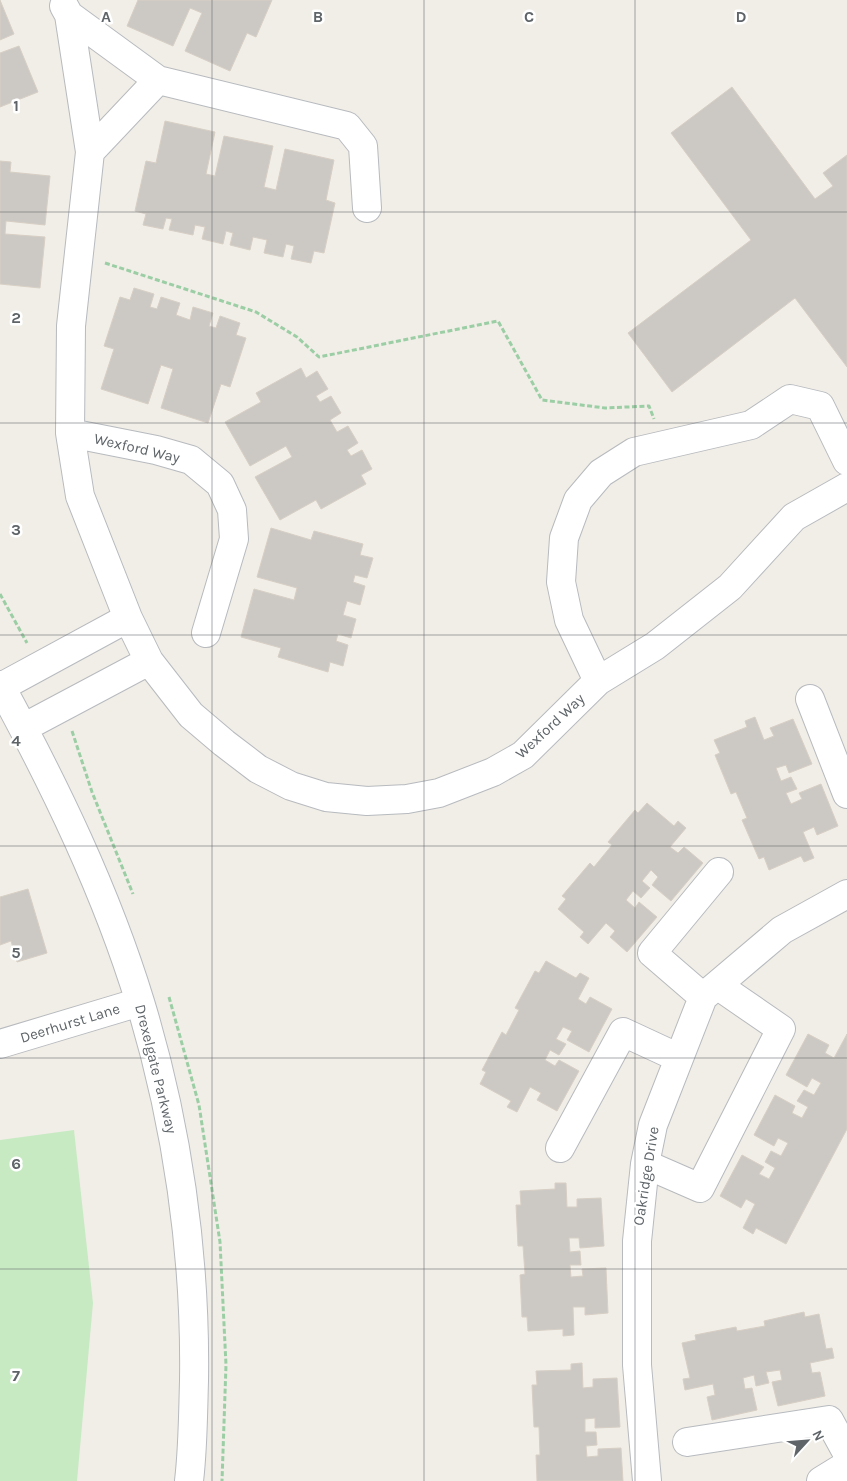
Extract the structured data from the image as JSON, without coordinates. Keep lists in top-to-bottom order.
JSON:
{
  "streets": {
    "street": [
      "Wexford Way",
      "Deerhurst Lane",
      "Drexelgate Parkway",
      "Oakridge Drive"
    ]
  },
  "crossings": [
    ["Deerhurst Lane", "Drexelgate Parkway"]
  ],
  "north": "top right",
  "grid": {
    "columns": [
      "A",
      "B",
      "C",
      "D"
    ],
    "rows": [
      "1",
      "2",
      "3",
      "4",
      "5",
      "6",
      "7"
    ]
  }
}
